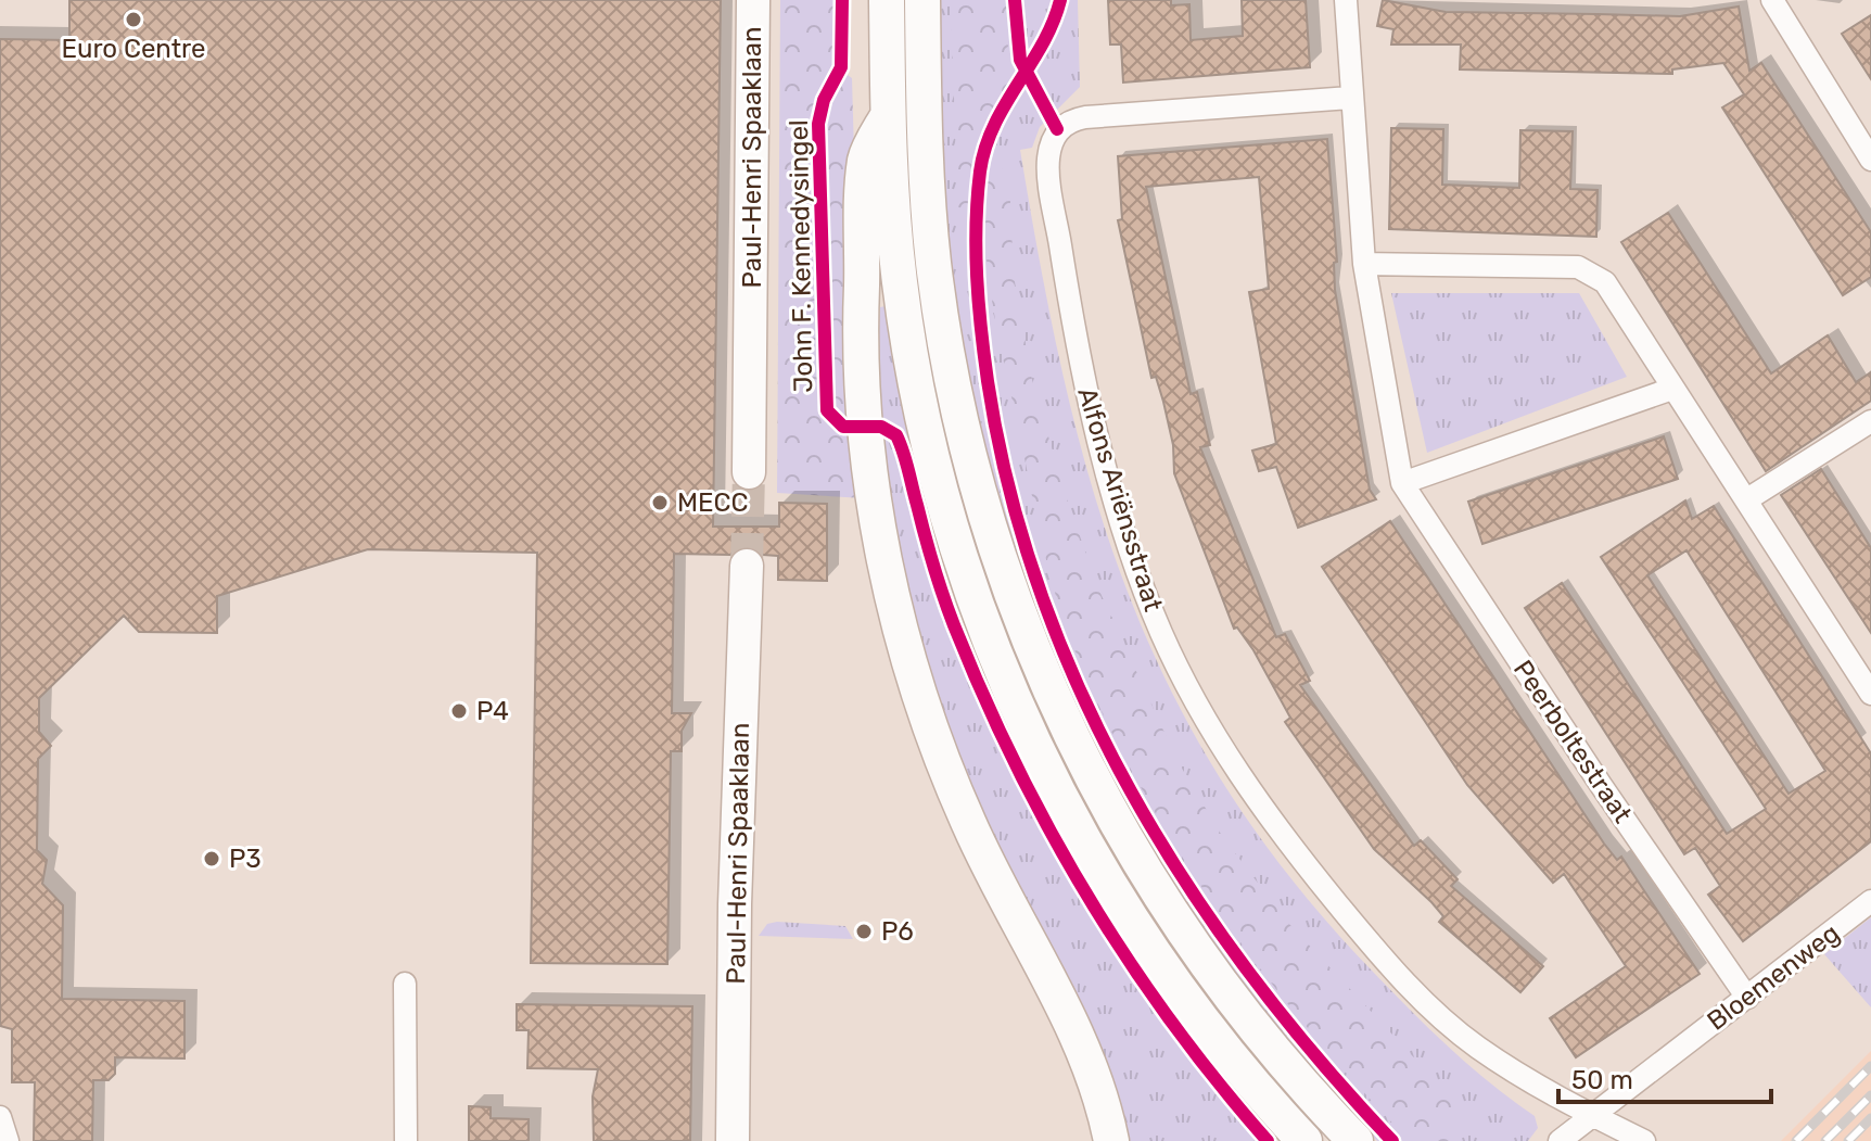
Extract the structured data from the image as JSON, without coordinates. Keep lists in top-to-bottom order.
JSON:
{
  "streets": {
    "street": [
      "Paul-Henri Spaaklaan",
      "Alfons Ariënsstraat",
      "Peerboltestraat",
      "Bloemenweg"
    ],
    "cycle path": ["John F. Kennedysingel"]
  },
  "crossings": [
    ["Alfons Ariënsstraat", "Bloemenweg"],
    ["Peerboltestraat", "Bloemenweg"]
  ],
  "places": [
    "Euro Centre",
    "MECC",
    "P4",
    "P3",
    "P6"
  ],
  "scale_bar": "50 m"
}
